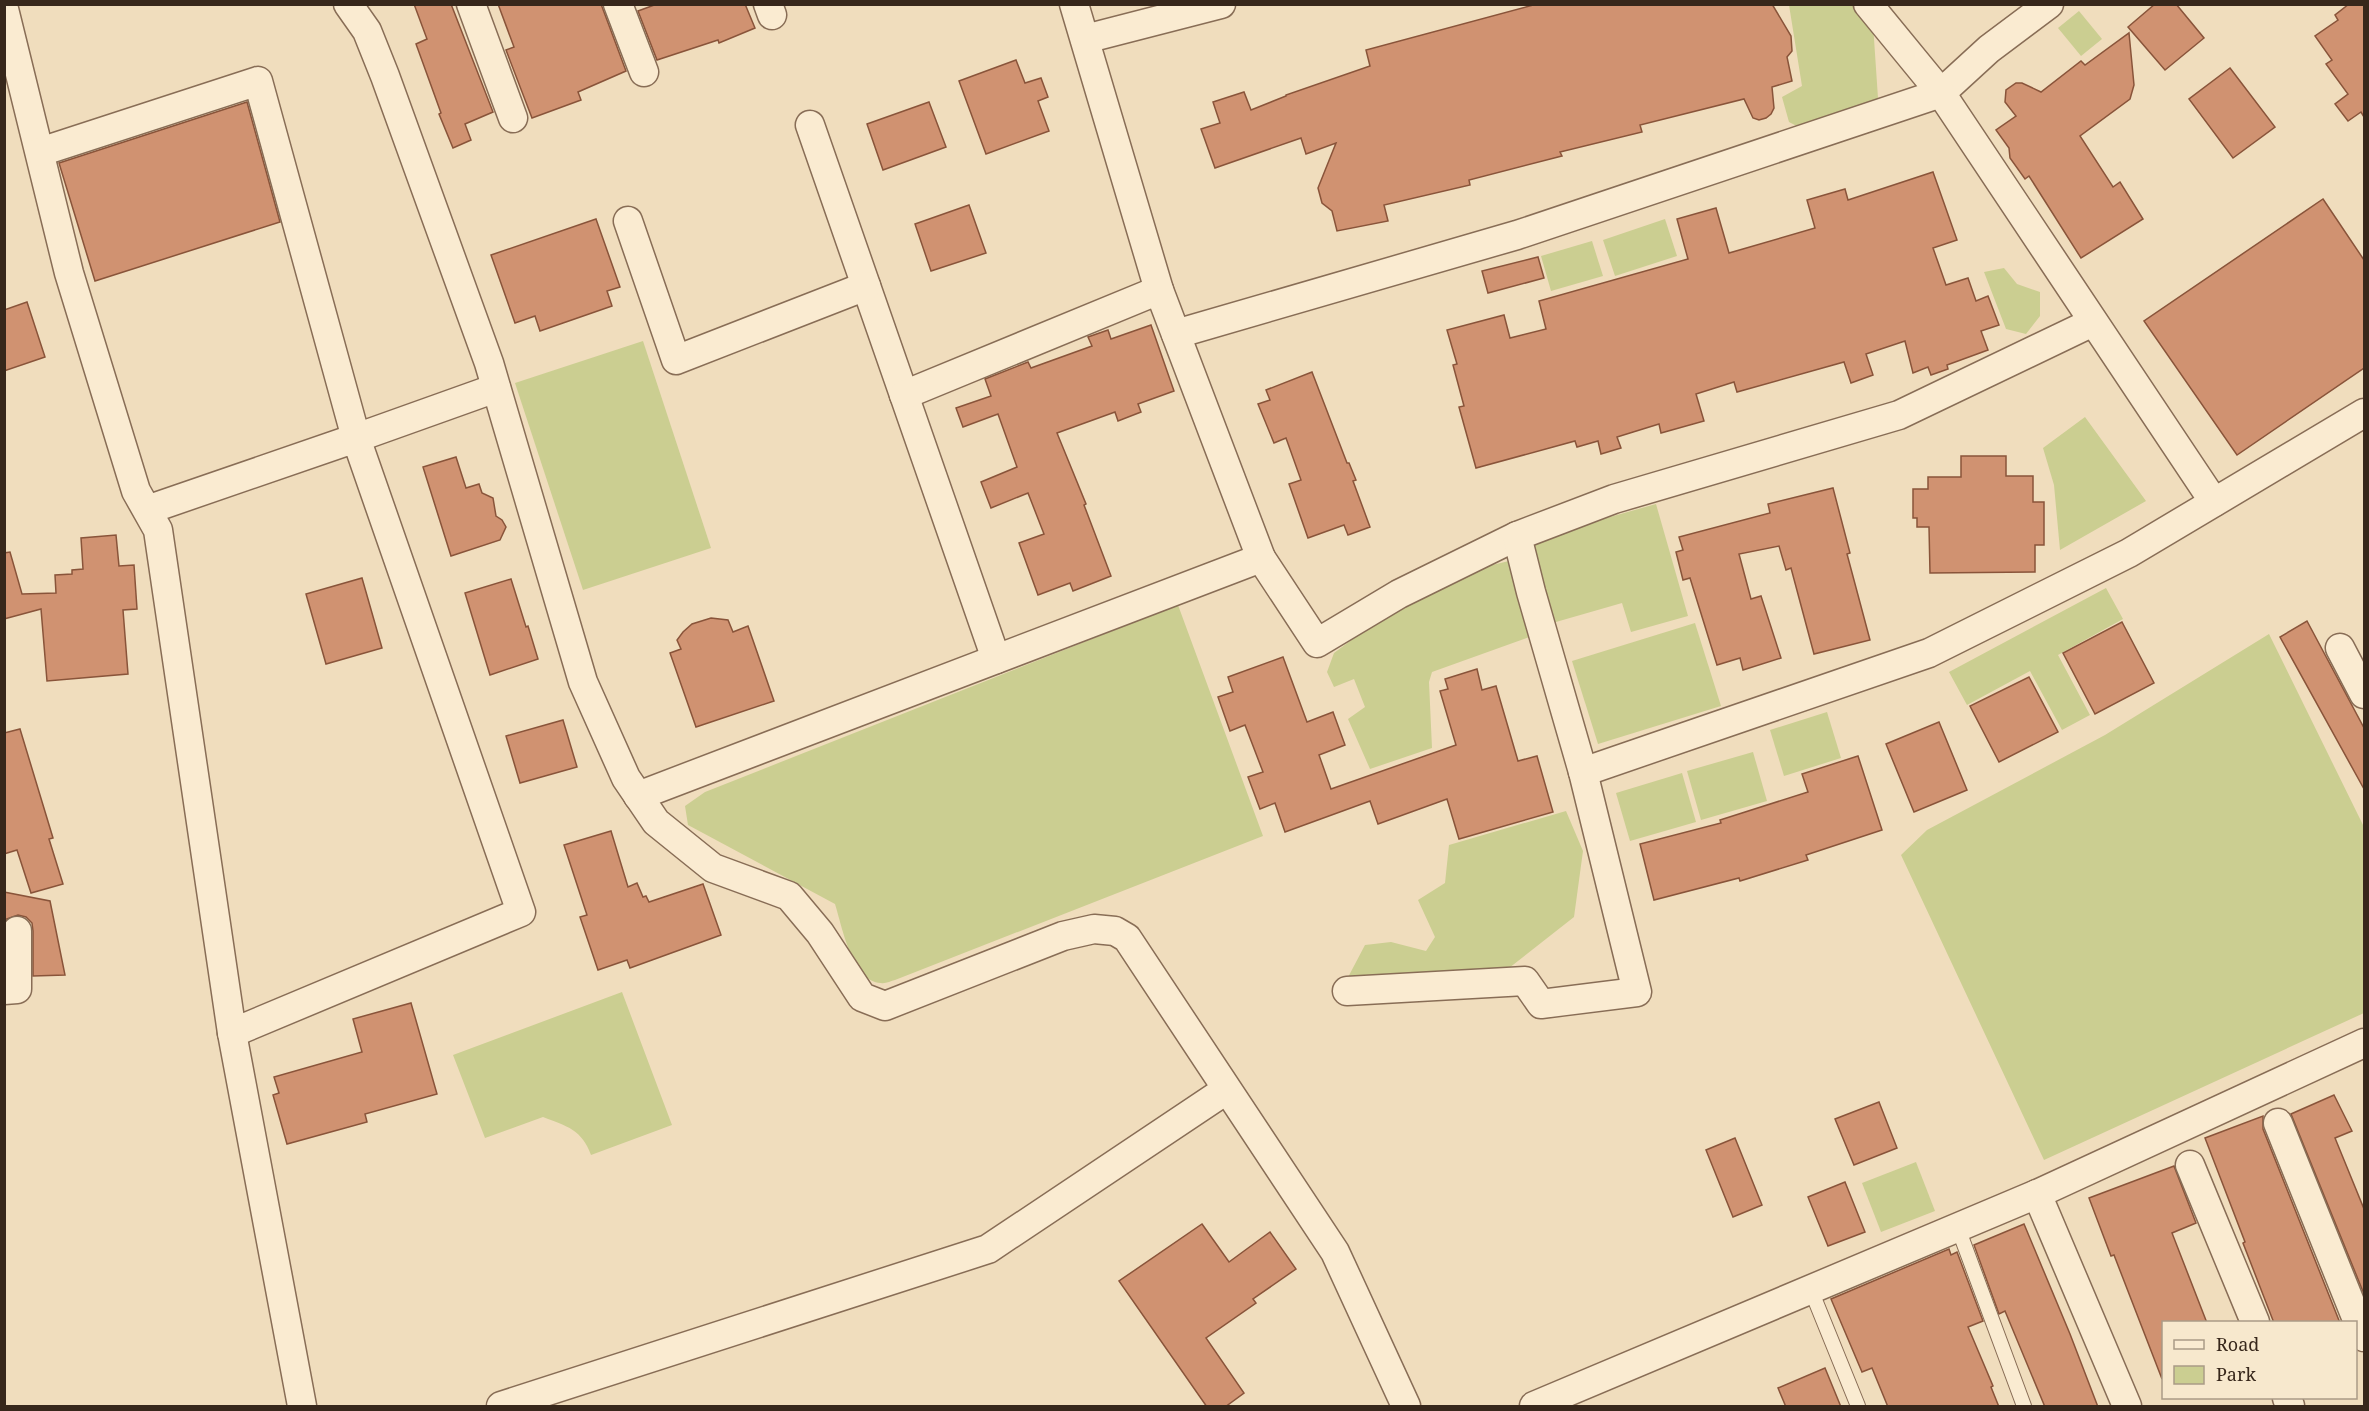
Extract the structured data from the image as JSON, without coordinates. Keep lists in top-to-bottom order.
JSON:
{
  "legend": ["Road", "Park"]
}
